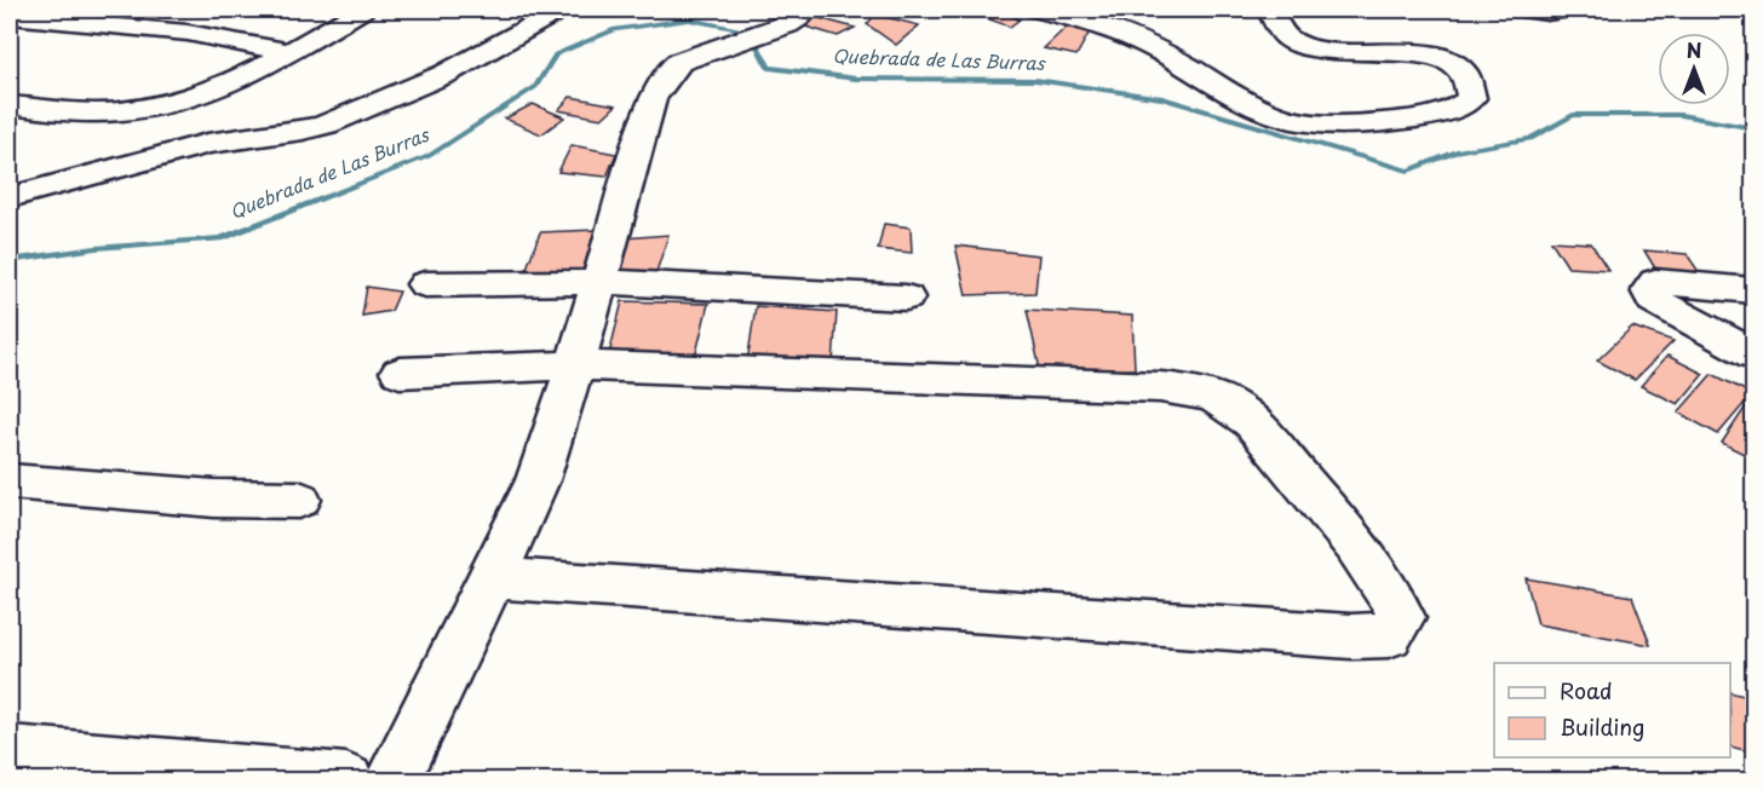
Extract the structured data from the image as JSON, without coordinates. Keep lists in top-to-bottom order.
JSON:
{
  "water": ["Quebrada de Las Burras"],
  "legend": ["Road", "Building"],
  "north": "top"
}
